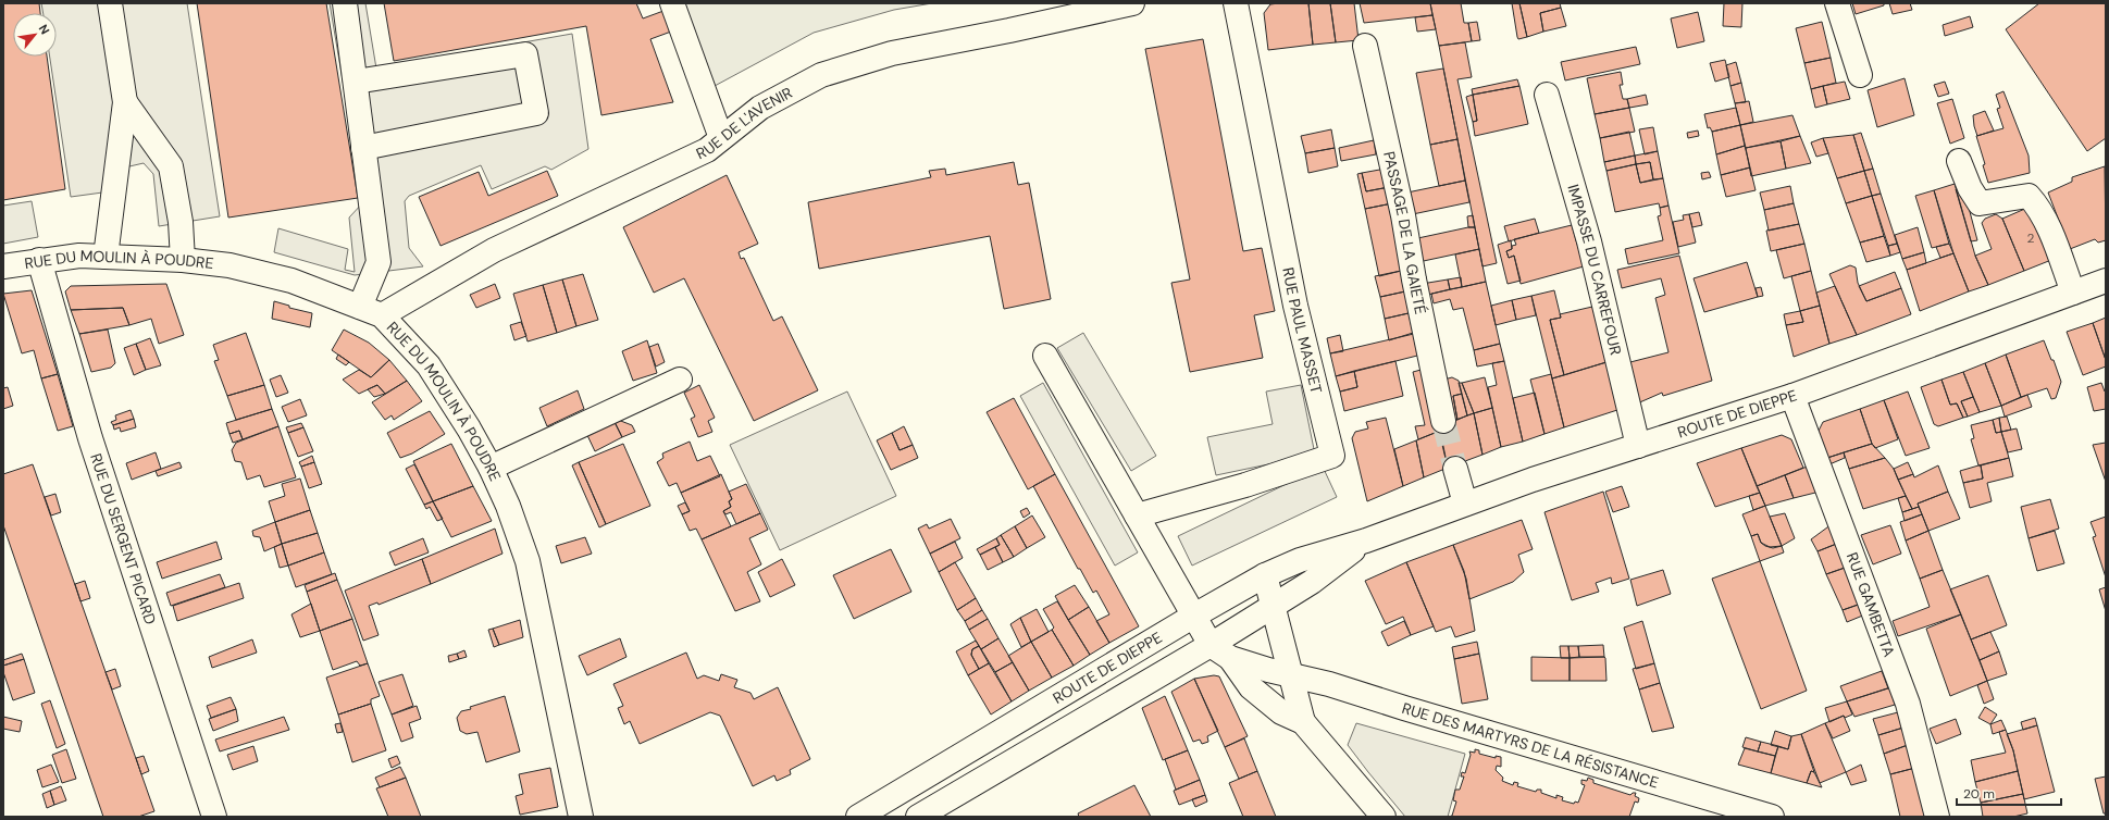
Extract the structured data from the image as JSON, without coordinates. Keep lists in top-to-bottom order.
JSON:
{
  "streets": {
    "street": [
      "RUE DE L'AVENIR",
      "PASSAGE DE LA GAIETÉ",
      "RUE DU MOULIN À POUDRE",
      "IMPASSE DU CARREFOUR",
      "RUE PAUL MASSET",
      "ROUTE DE DIEPPE",
      "RUE DU SERGENT PICARD",
      "RUE GAMBETTA",
      "RUE DES MARTYRS DE LA RÉSISTANCE"
    ]
  },
  "crossings": [
    ["RUE DE L'AVENIR", "RUE DU MOULIN À POUDRE"],
    ["RUE DU MOULIN À POUDRE", "RUE DU SERGENT PICARD"],
    ["IMPASSE DU CARREFOUR", "ROUTE DE DIEPPE"],
    ["ROUTE DE DIEPPE", "RUE GAMBETTA"]
  ],
  "house_numbers": ["2"],
  "scale_bar": "20 m",
  "north": "top right"
}
